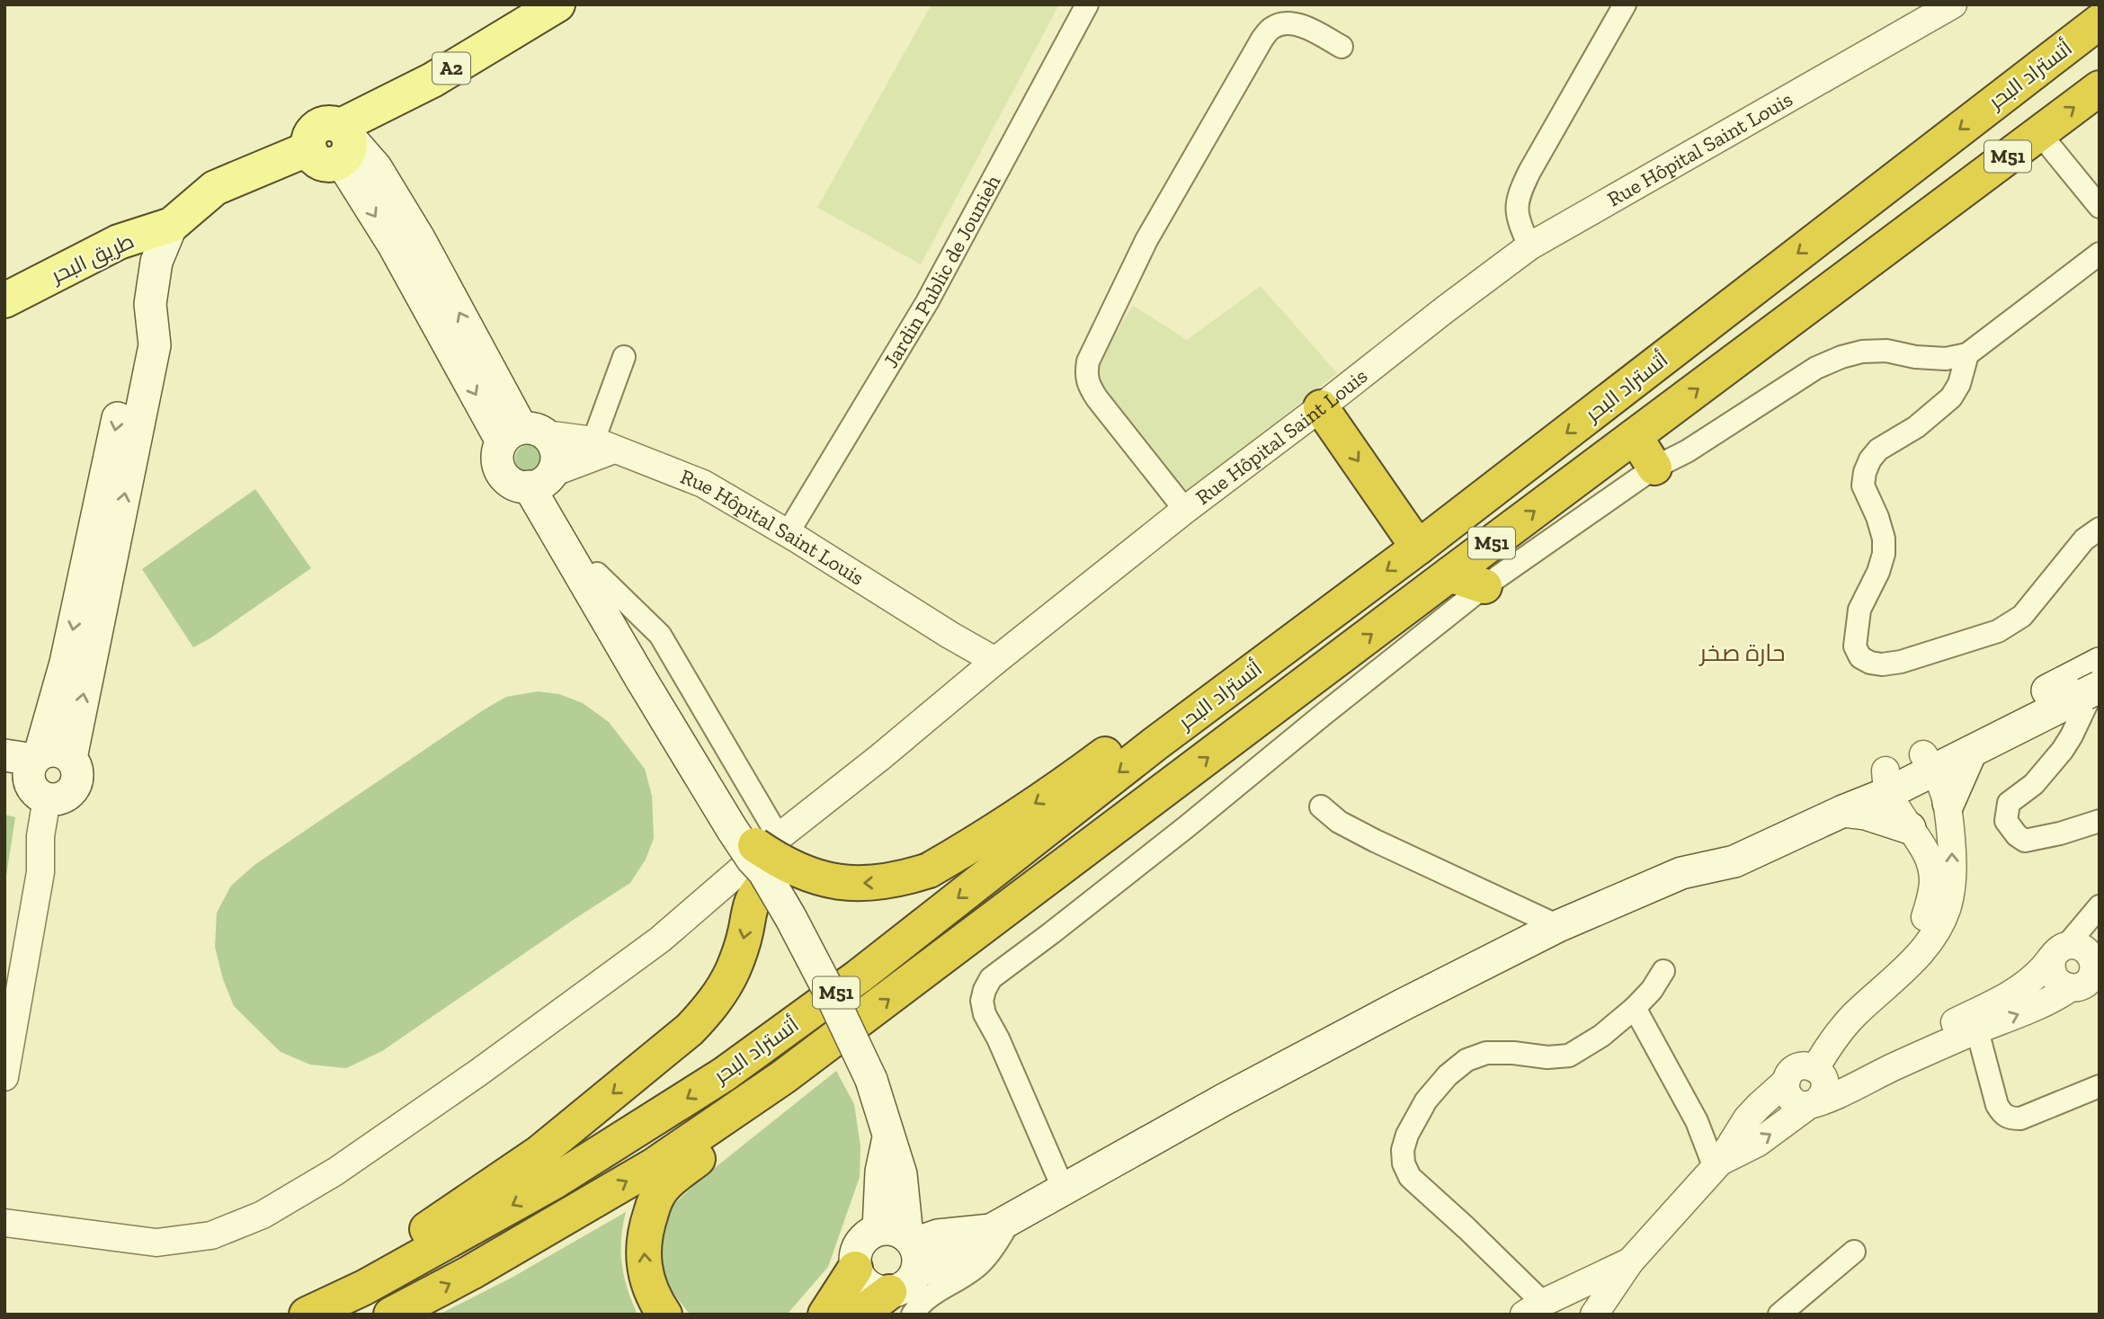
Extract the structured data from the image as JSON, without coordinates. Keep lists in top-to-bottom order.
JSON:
{
  "streets": {
    "highway": ["أتستراد البحر", "M51"],
    "main road": ["A2", "طريق البحر"],
    "street": ["Rue Hôpital Saint Louis", "Jardin Public de Jounieh"]
  },
  "crossings": [
    ["Rue Hôpital Saint Louis", "Jardin Public de Jounieh"]
  ],
  "districts": ["حارة صخر"]
}
